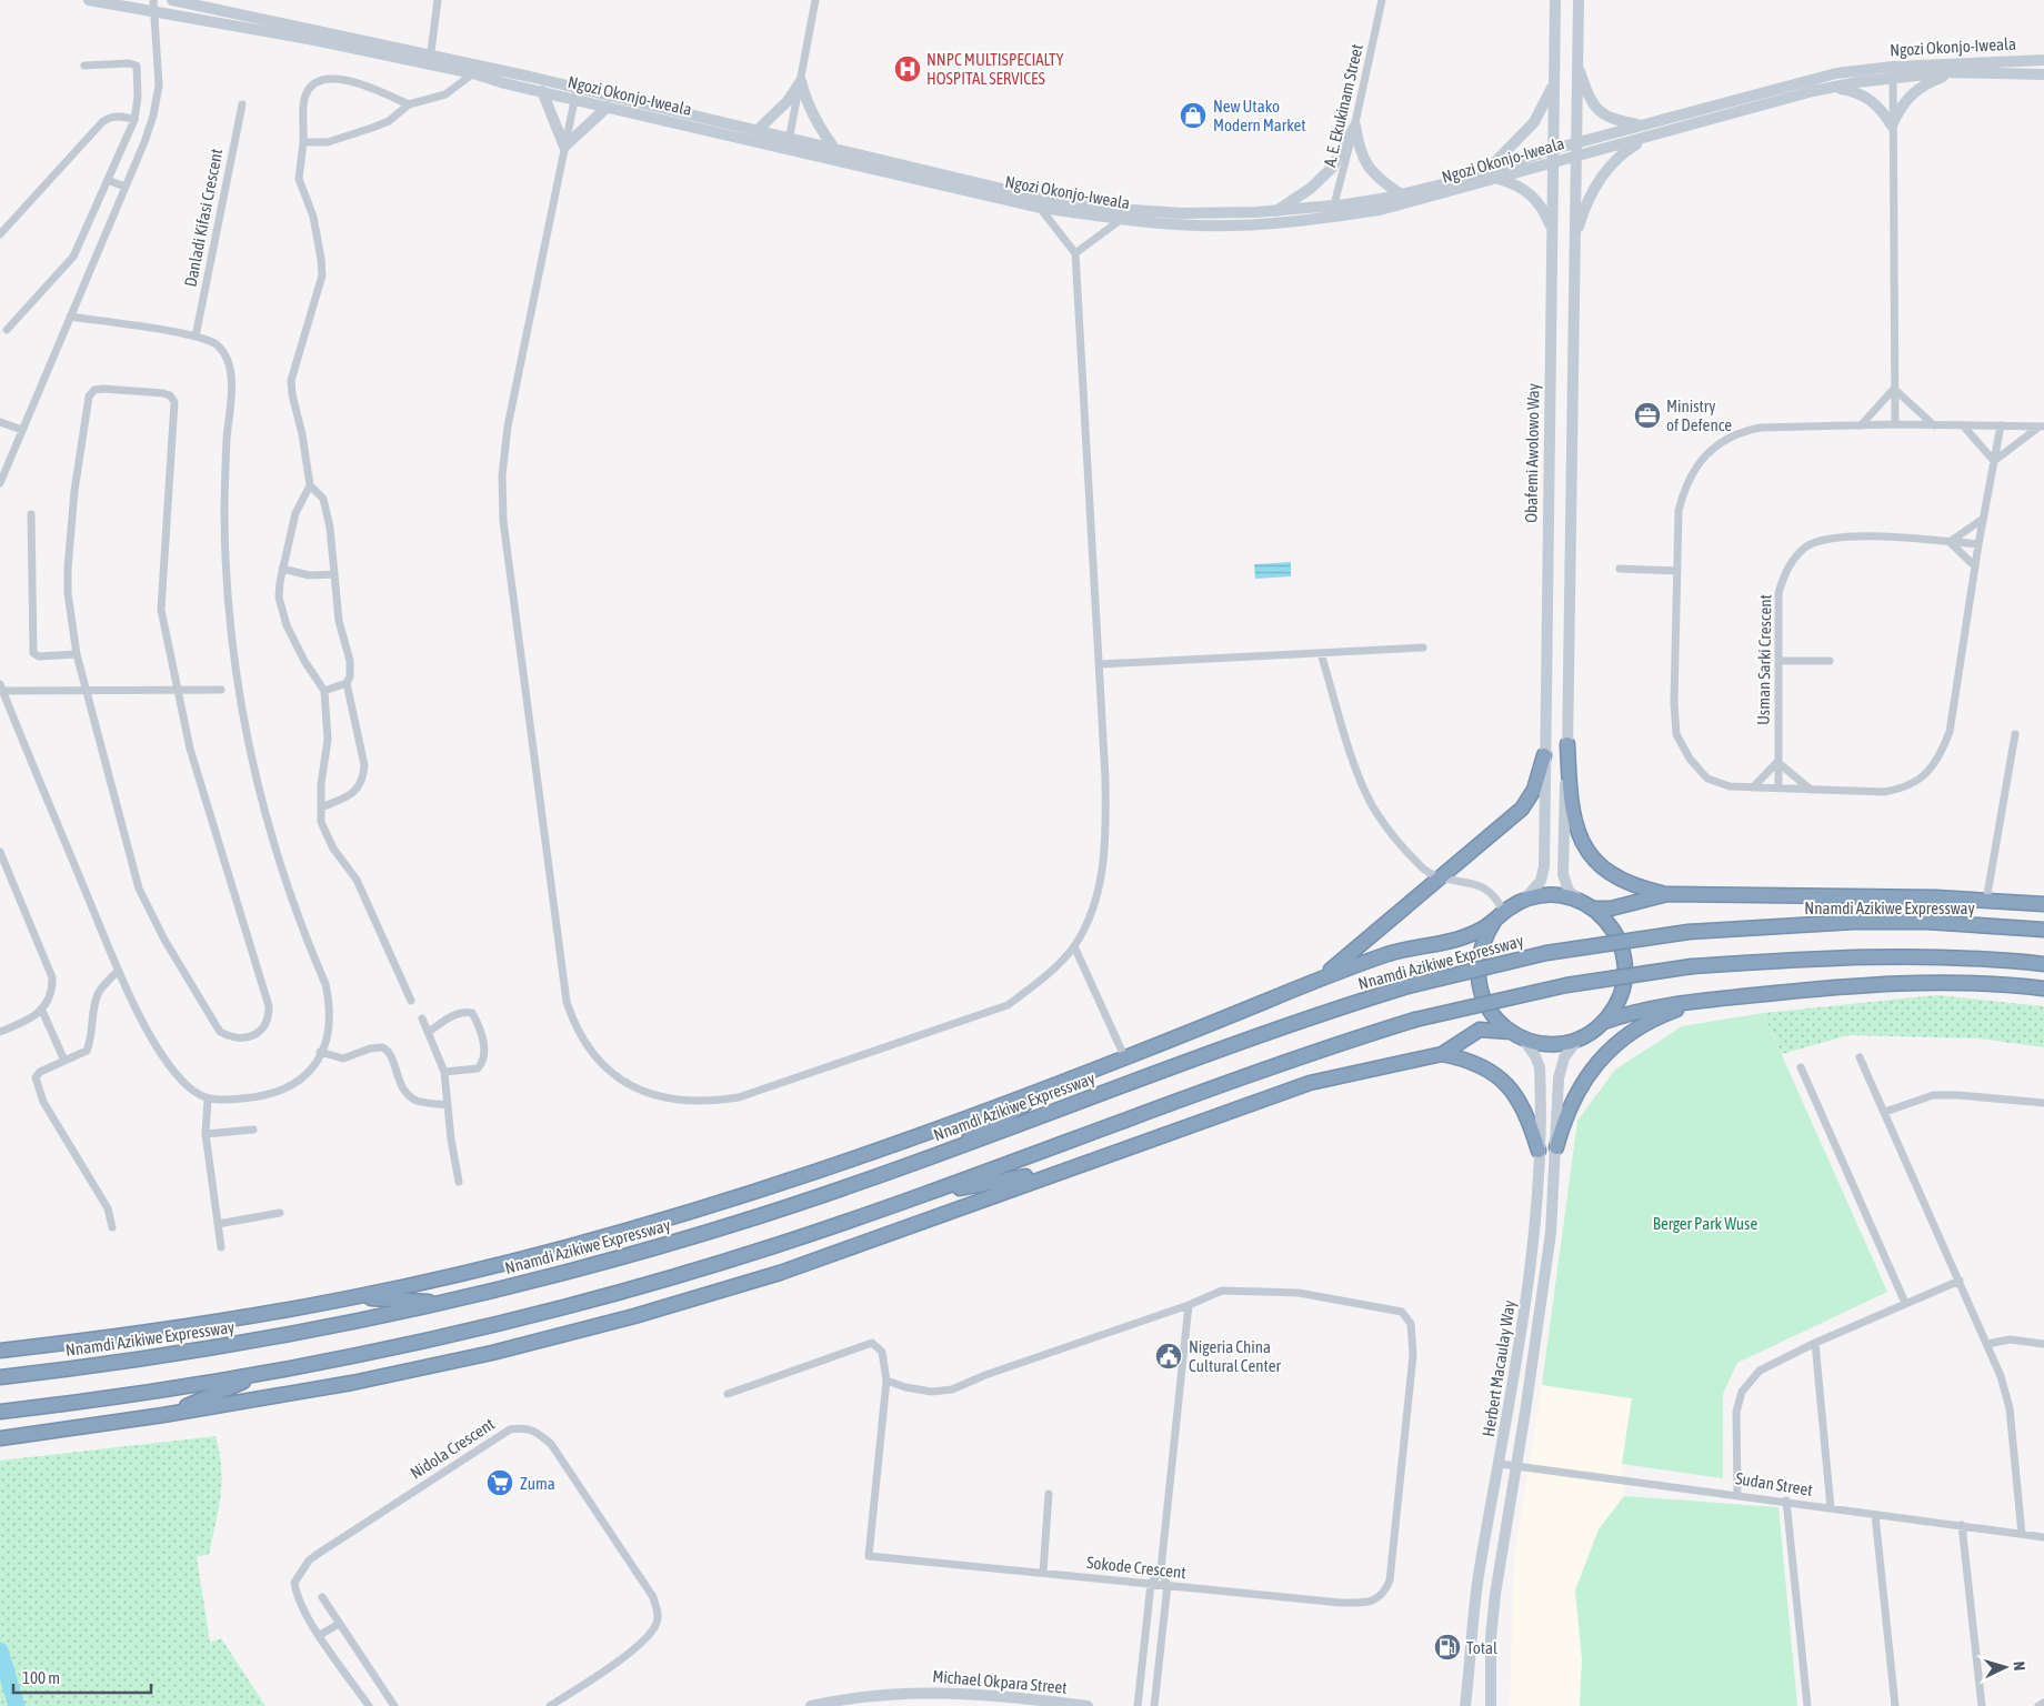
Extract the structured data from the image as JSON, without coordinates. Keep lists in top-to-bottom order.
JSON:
{
  "streets": {
    "highway": ["Nnamdi Azikiwe Expressway"],
    "street": [
      "Ngozi Okonjo-Iweala",
      "A. E. Ekukinam Street",
      "Danladi Kifasi Crescent",
      "Obafemi Awolowo Way",
      "Usman Sarki Crescent",
      "Herbert Macaulay Way",
      "Nidola Crescent",
      "Sudan Street",
      "Sokode Crescent",
      "Michael Okpara Street"
    ]
  },
  "crossings": [
    ["Ngozi Okonjo-Iweala", "A. E. Ekukinam Street"],
    ["Ngozi Okonjo-Iweala", "Obafemi Awolowo Way"],
    ["Obafemi Awolowo Way", "Nnamdi Azikiwe Expressway"],
    ["Obafemi Awolowo Way", "Herbert Macaulay Way"],
    ["Nnamdi Azikiwe Expressway", "Herbert Macaulay Way"],
    ["Herbert Macaulay Way", "Sudan Street"]
  ],
  "parks": ["Berger Park Wuse"],
  "places": {
    "hospital": ["NNPC MULTISPECIALTY HOSPITAL SERVICES"],
    "shop": ["New Utako Modern Market"],
    "office": ["Ministry of Defence"],
    "public building": ["Nigeria China Cultural Center"],
    "supermarket": ["Zuma"],
    "fuel station": ["Total"]
  },
  "scale_bar": "100 m",
  "north": "right"
}
